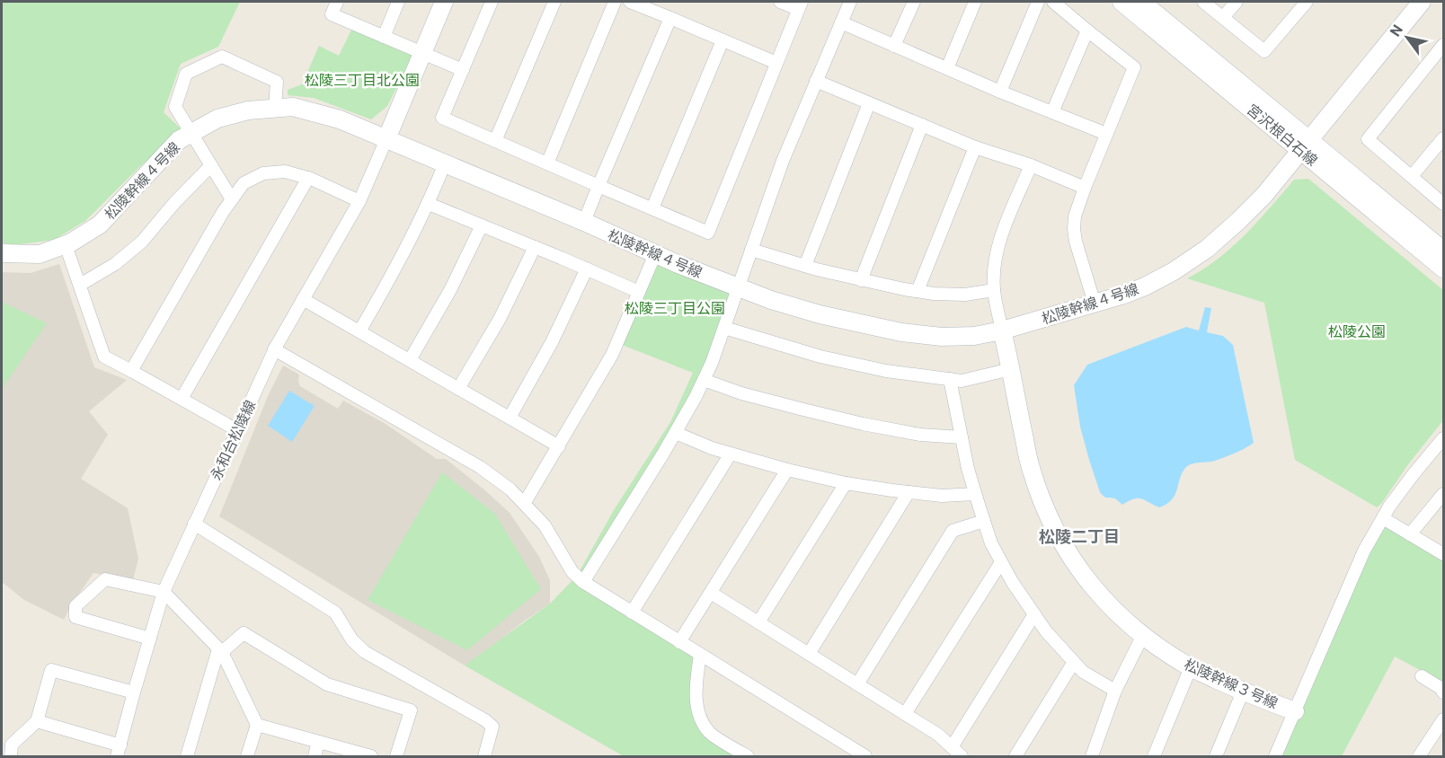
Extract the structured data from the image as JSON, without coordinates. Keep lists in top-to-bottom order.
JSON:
{
  "streets": {
    "street": [
      "宮沢根白石線",
      "松陵幹線４号線",
      "永和台松陵線",
      "松陵幹線３号線"
    ]
  },
  "crossings": [
    ["宮沢根白石線", "松陵幹線４号線"],
    ["松陵幹線４号線", "永和台松陵線"],
    ["松陵幹線４号線", "松陵幹線３号線"]
  ],
  "districts": ["松陵二丁目"],
  "parks": ["松陵三丁目北公園", "松陵三丁目公園", "松陵公園"],
  "north": "top left"
}
